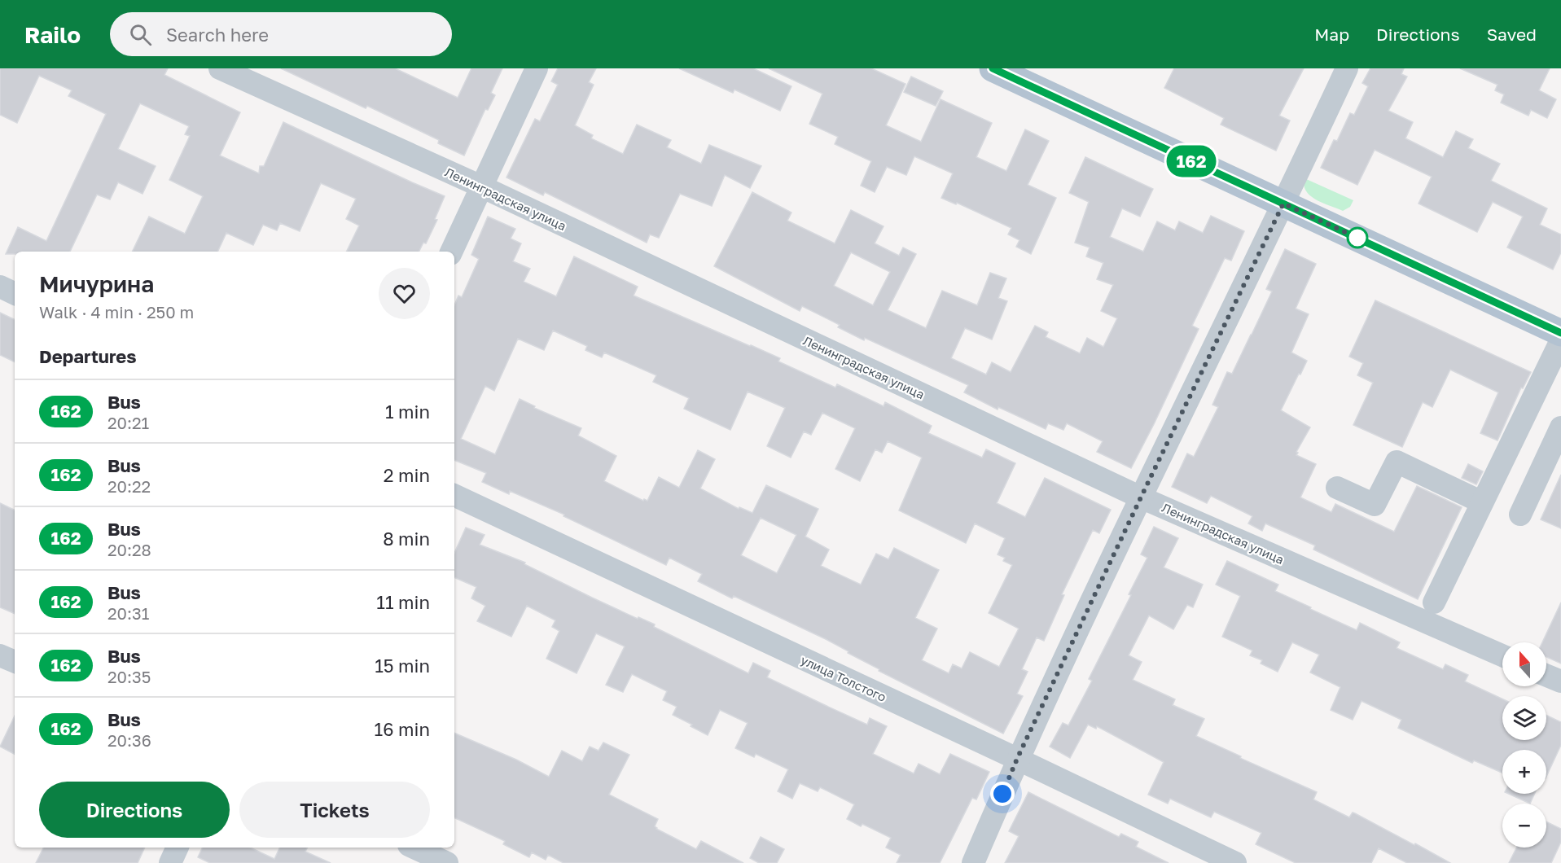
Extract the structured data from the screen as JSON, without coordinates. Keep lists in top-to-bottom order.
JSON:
{
  "streets": {
    "street": ["Ленинградская улица", "улица Толстого"]
  },
  "lines": ["bus line 162"],
  "north": "top",
  "page": {
    "header": "Railo",
    "search": "Search here",
    "nav": ["Map", "Directions", "Saved"],
    "on_map": "162",
    "heading": [
      ["Мичурина", "Walk · 4 min · 250 m"],
      "Departures"
    ],
    "list": [
      {
        "mark": "162",
        "name": "Bus",
        "note": "20:21",
        "value": "1 min"
      },
      {
        "mark": "162",
        "name": "Bus",
        "note": "20:22",
        "value": "2 min"
      },
      {
        "mark": "162",
        "name": "Bus",
        "note": "20:28",
        "value": "8 min"
      },
      {
        "mark": "162",
        "name": "Bus",
        "note": "20:31",
        "value": "11 min"
      },
      {
        "mark": "162",
        "name": "Bus",
        "note": "20:35",
        "value": "15 min"
      },
      {
        "mark": "162",
        "name": "Bus",
        "note": "20:36",
        "value": "16 min"
      }
    ],
    "map_buttons": ["+", "−"],
    "buttons": ["Directions", "Tickets"]
  }
}
